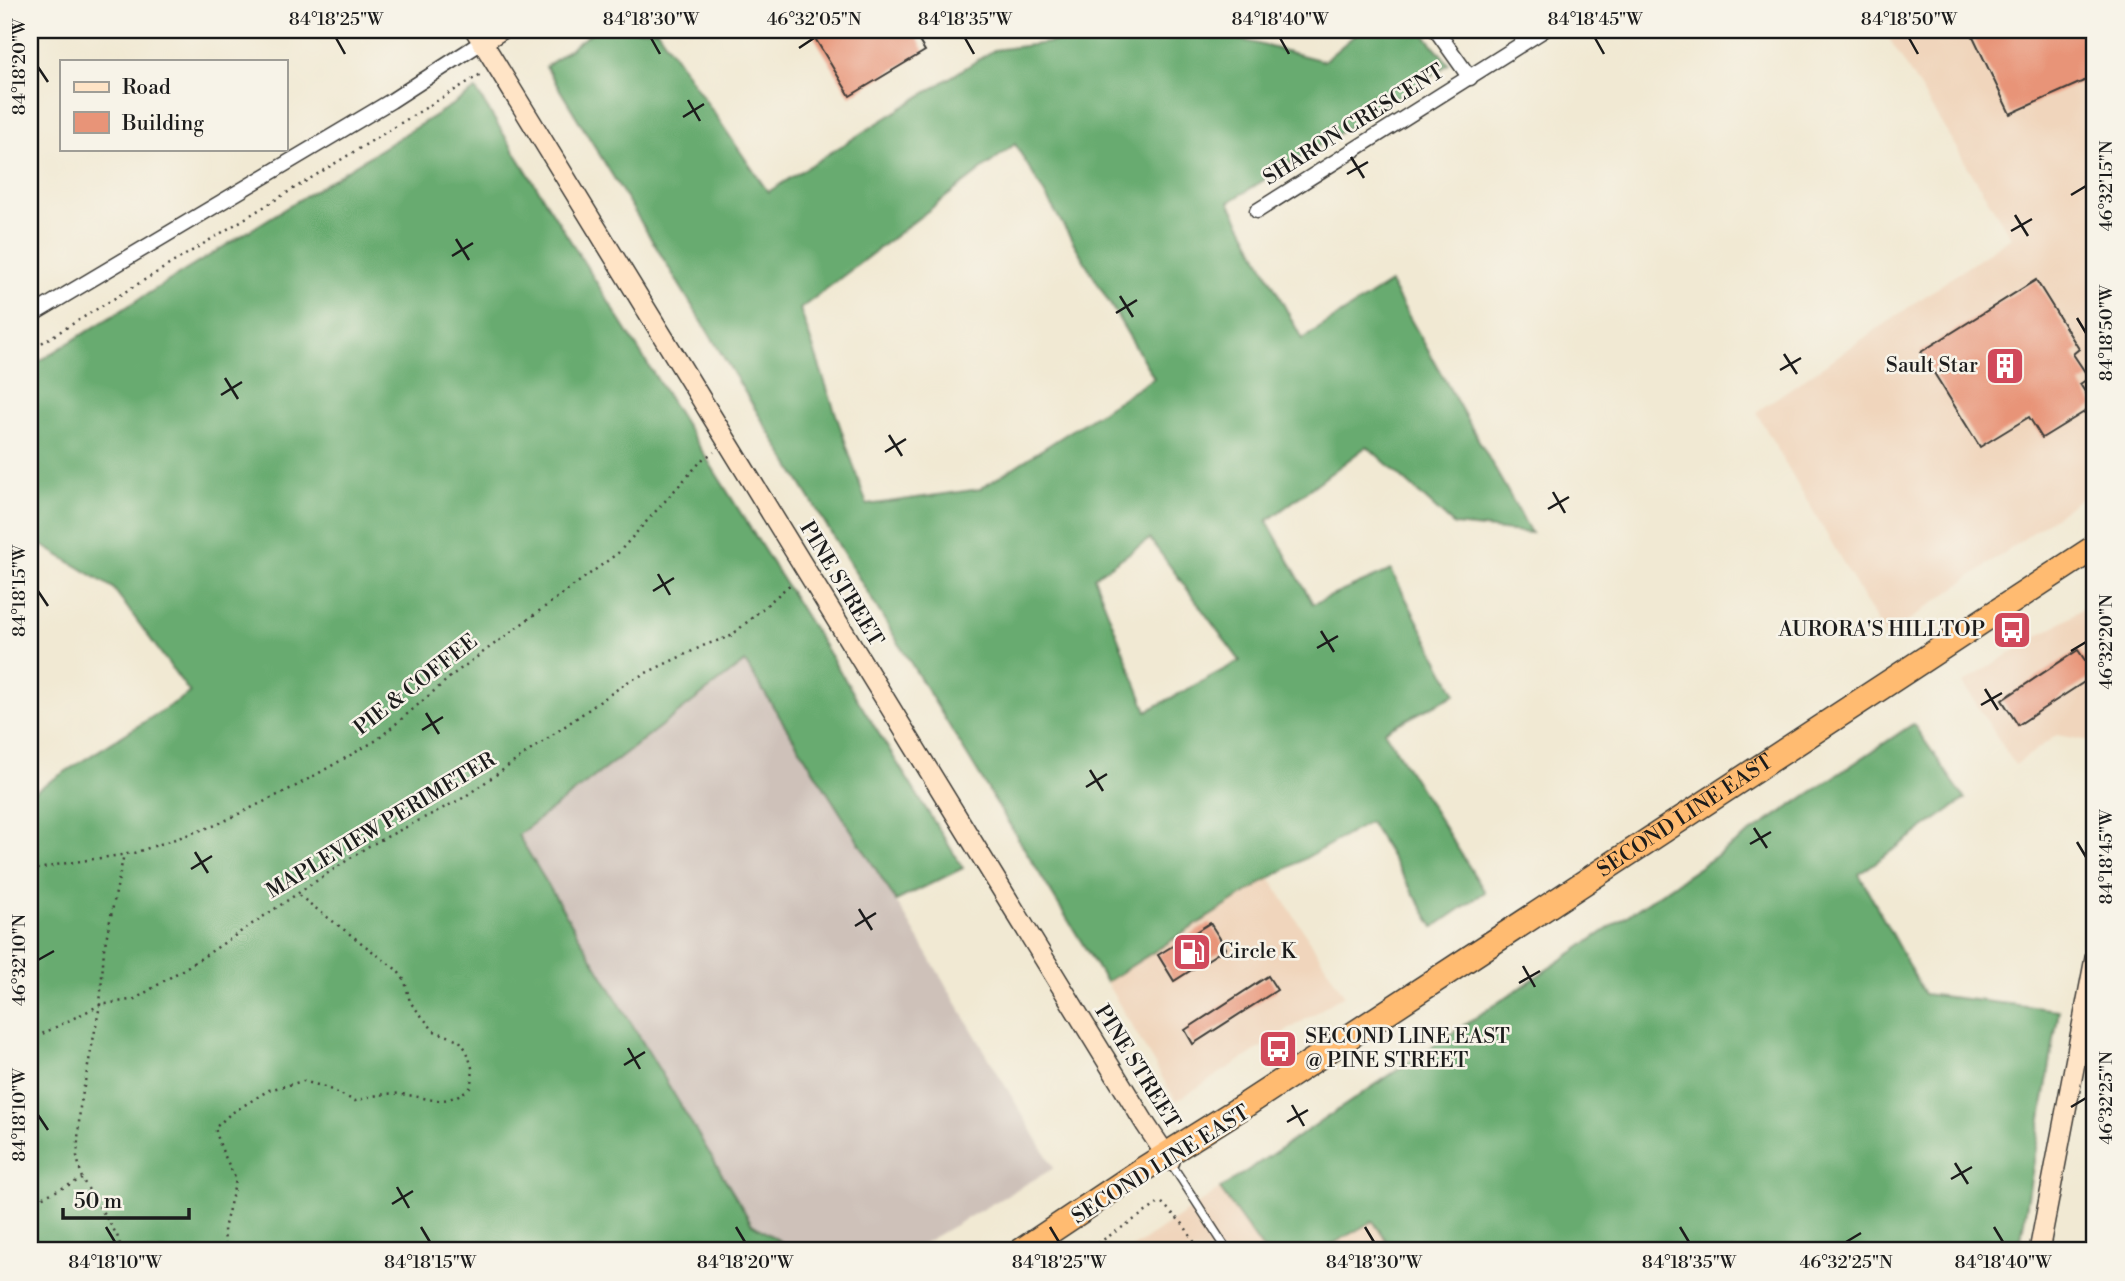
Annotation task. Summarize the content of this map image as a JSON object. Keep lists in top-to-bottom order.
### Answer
{
  "streets": {
    "highway": ["SECOND LINE EAST"],
    "street": ["SHARON CRESCENT", "PINE STREET"],
    "path": ["PIE & COFFEE", "MAPLEVIEW PERIMETER"]
  },
  "crossings": [
    ["PINE STREET", "PIE & COFFEE"],
    ["PINE STREET", "SECOND LINE EAST"],
    ["PINE STREET", "MAPLEVIEW PERIMETER"]
  ],
  "places": {
    "building": ["Sault Star"],
    "bus stop": ["AURORA'S HILLTOP", "SECOND LINE EAST @ PINE STREET"],
    "fuel station": ["Circle K"]
  },
  "legend": ["Road", "Building"],
  "scale_bar": "50 m",
  "coordinates": [
    "84°18'25\"W",
    "84°18'30\"W",
    "46°32'05\"N",
    "84°18'35\"W",
    "84°18'40\"W",
    "84°18'45\"W",
    "84°18'50\"W",
    "84°18'20\"W",
    "46°32'15\"N",
    "84°18'15\"W",
    "46°32'20\"N",
    "46°32'10\"N",
    "46°32'25\"N",
    "84°18'10\"W"
  ]
}
